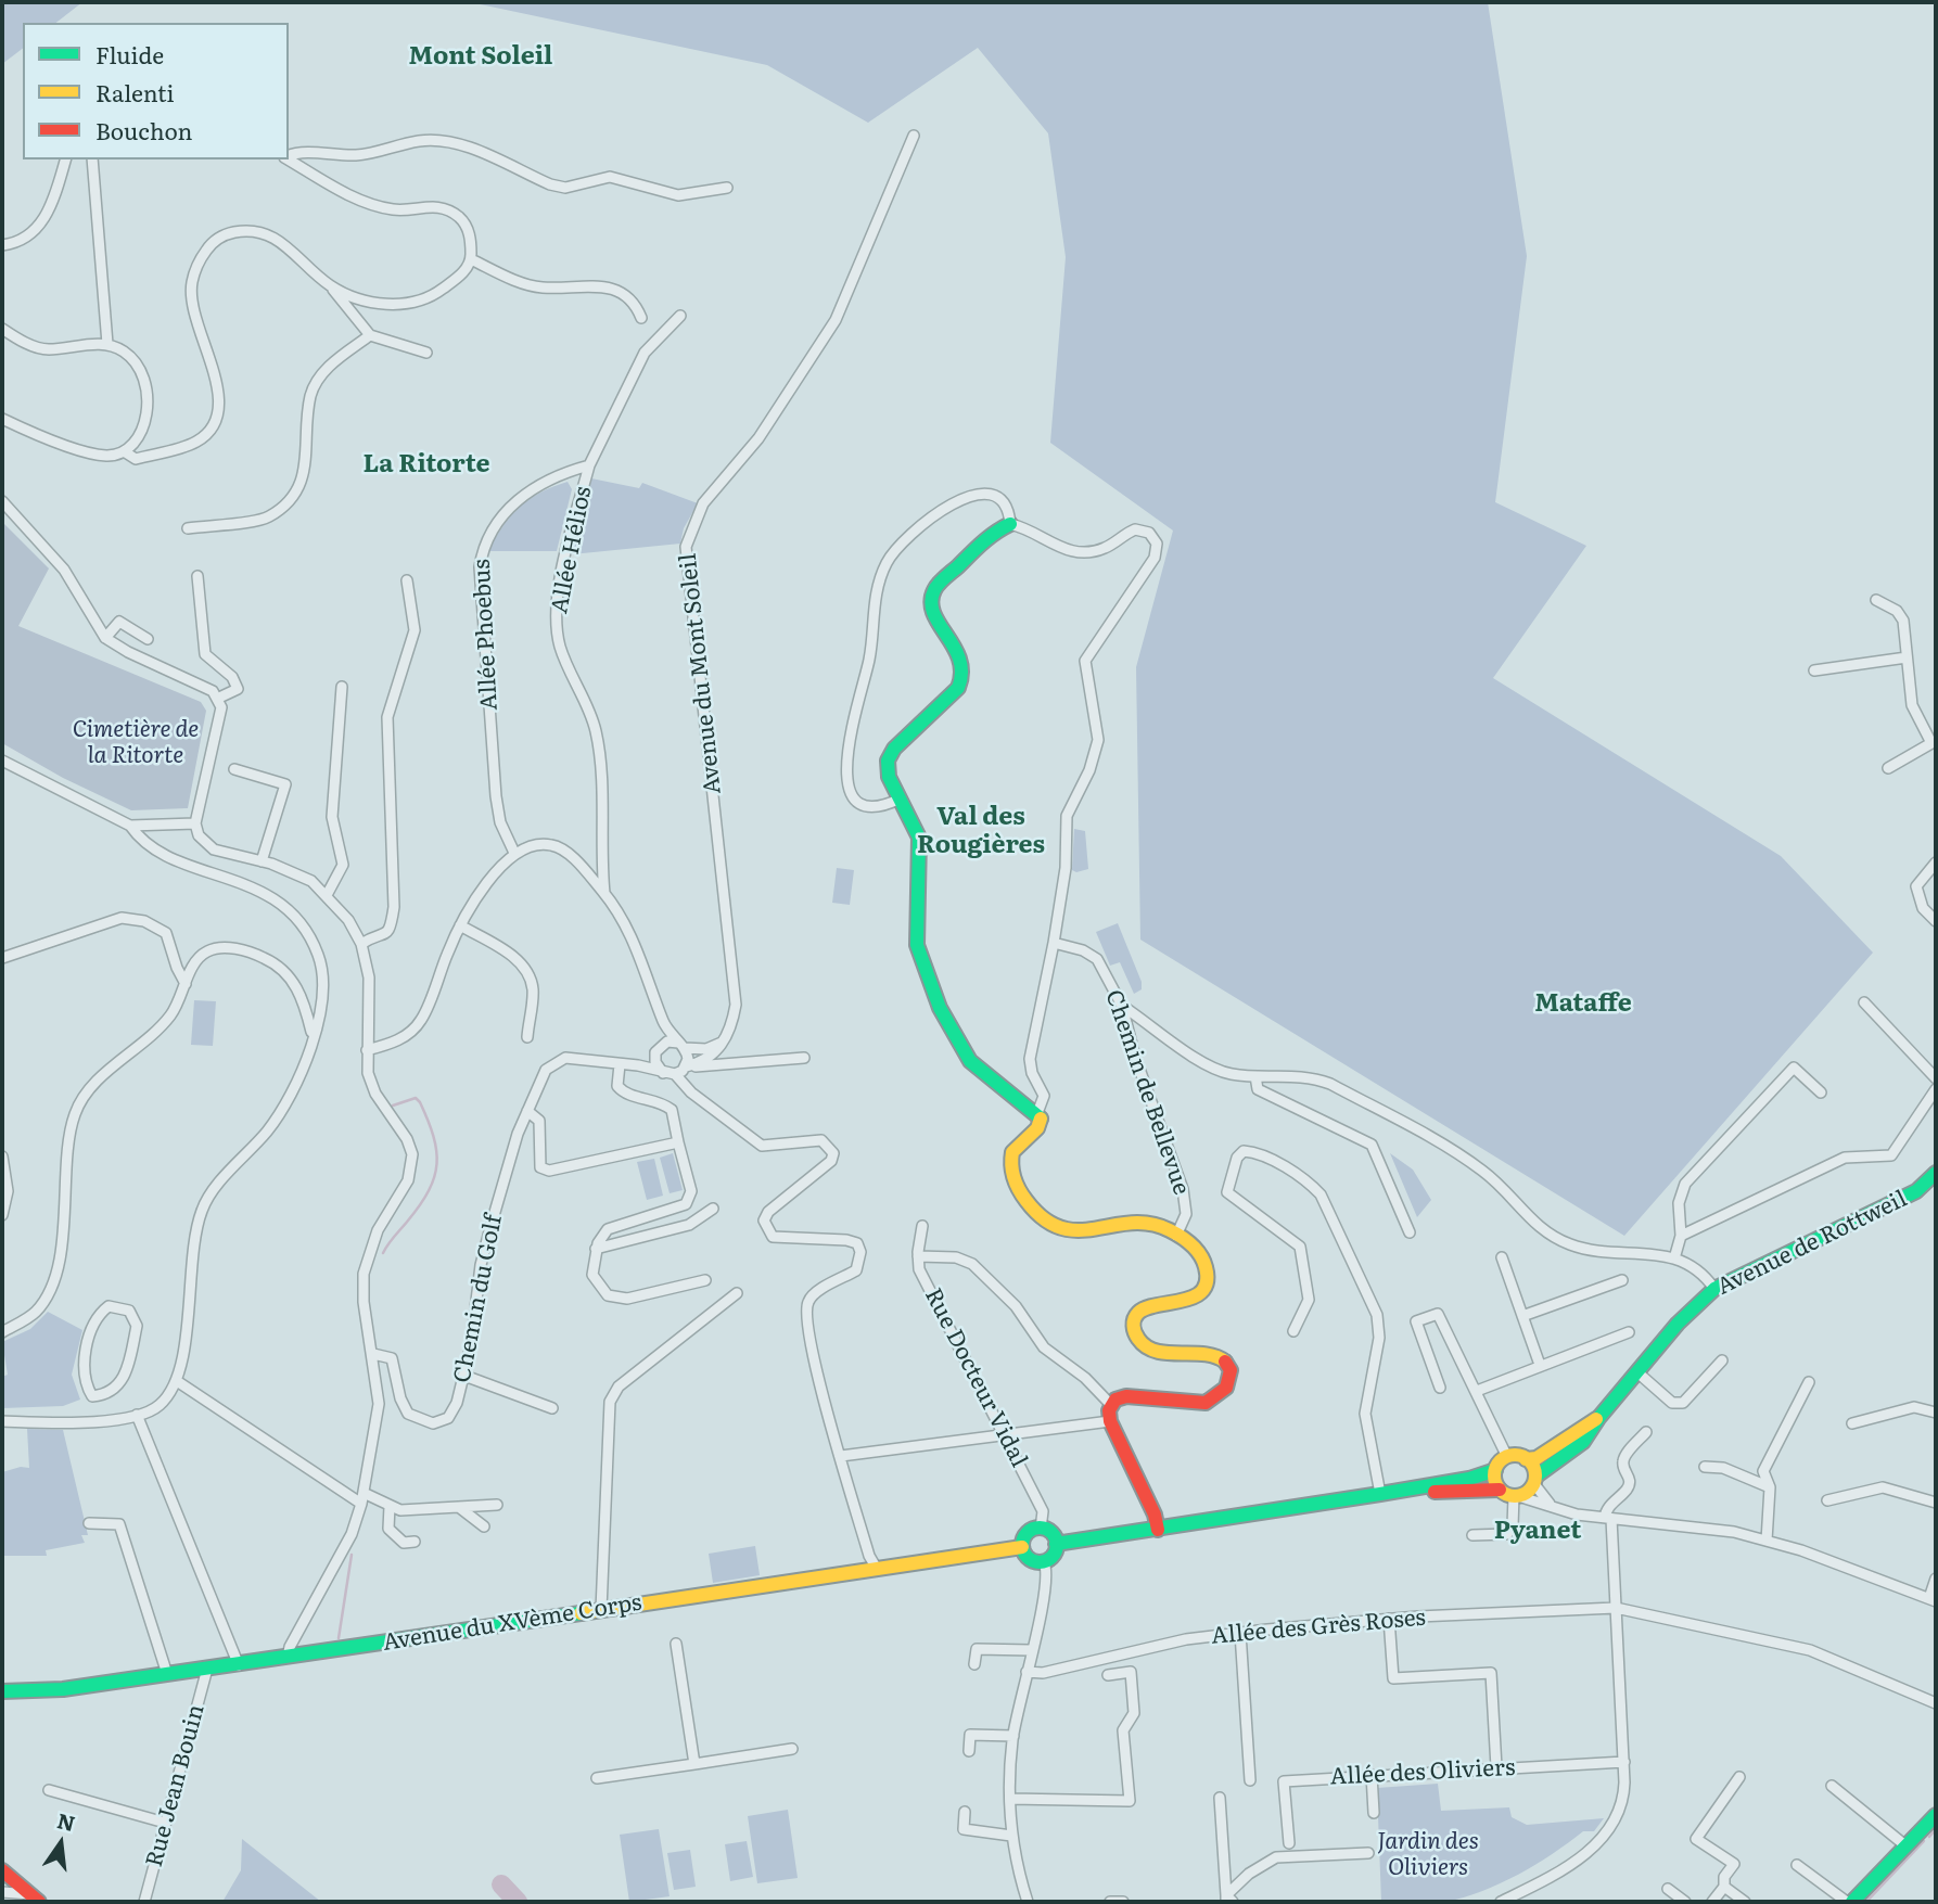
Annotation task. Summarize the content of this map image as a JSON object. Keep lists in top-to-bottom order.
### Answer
{
  "streets": {
    "main road": ["Avenue de Rottweil", "Avenue du XVème Corps"],
    "street": [
      "Allée Hélios",
      "Allée Phoebus",
      "Avenue du Mont Soleil",
      "Chemin de Bellevue",
      "Chemin du Golf",
      "Rue Docteur Vidal",
      "Allée des Grès Roses",
      "Allée des Oliviers",
      "Rue Jean Bouin"
    ]
  },
  "crossings": [
    ["Allée Hélios", "Allée Phoebus"],
    ["Rue Docteur Vidal", "Avenue du XVème Corps"],
    ["Avenue du XVème Corps", "Rue Jean Bouin"]
  ],
  "districts": [
    "Mont Soleil",
    "La Ritorte",
    "Val des Rougières",
    "Mataffe",
    "Pyanet"
  ],
  "parks": ["Cimetière de la Ritorte", "Jardin des Oliviers"],
  "legend": ["Fluide", "Ralenti", "Bouchon"],
  "north": "top"
}
